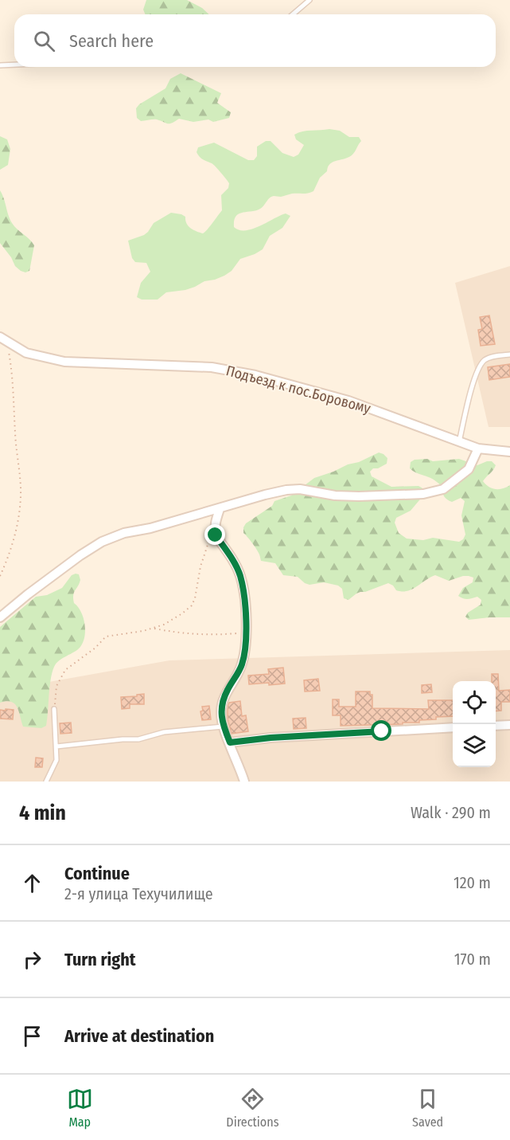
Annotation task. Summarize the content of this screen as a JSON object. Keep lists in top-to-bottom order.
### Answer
{
  "streets": {
    "street": ["Подъезд к пос.Боровому"]
  },
  "page": {
    "search": "Search here",
    "heading": ["4 min", "Walk · 290 m"],
    "list": [
      ["Continue", "2-я улица Техучилище", "120 m"],
      ["Turn right", "170 m"],
      "Arrive at destination"
    ],
    "nav": ["Map", "Directions", "Saved"]
  }
}
